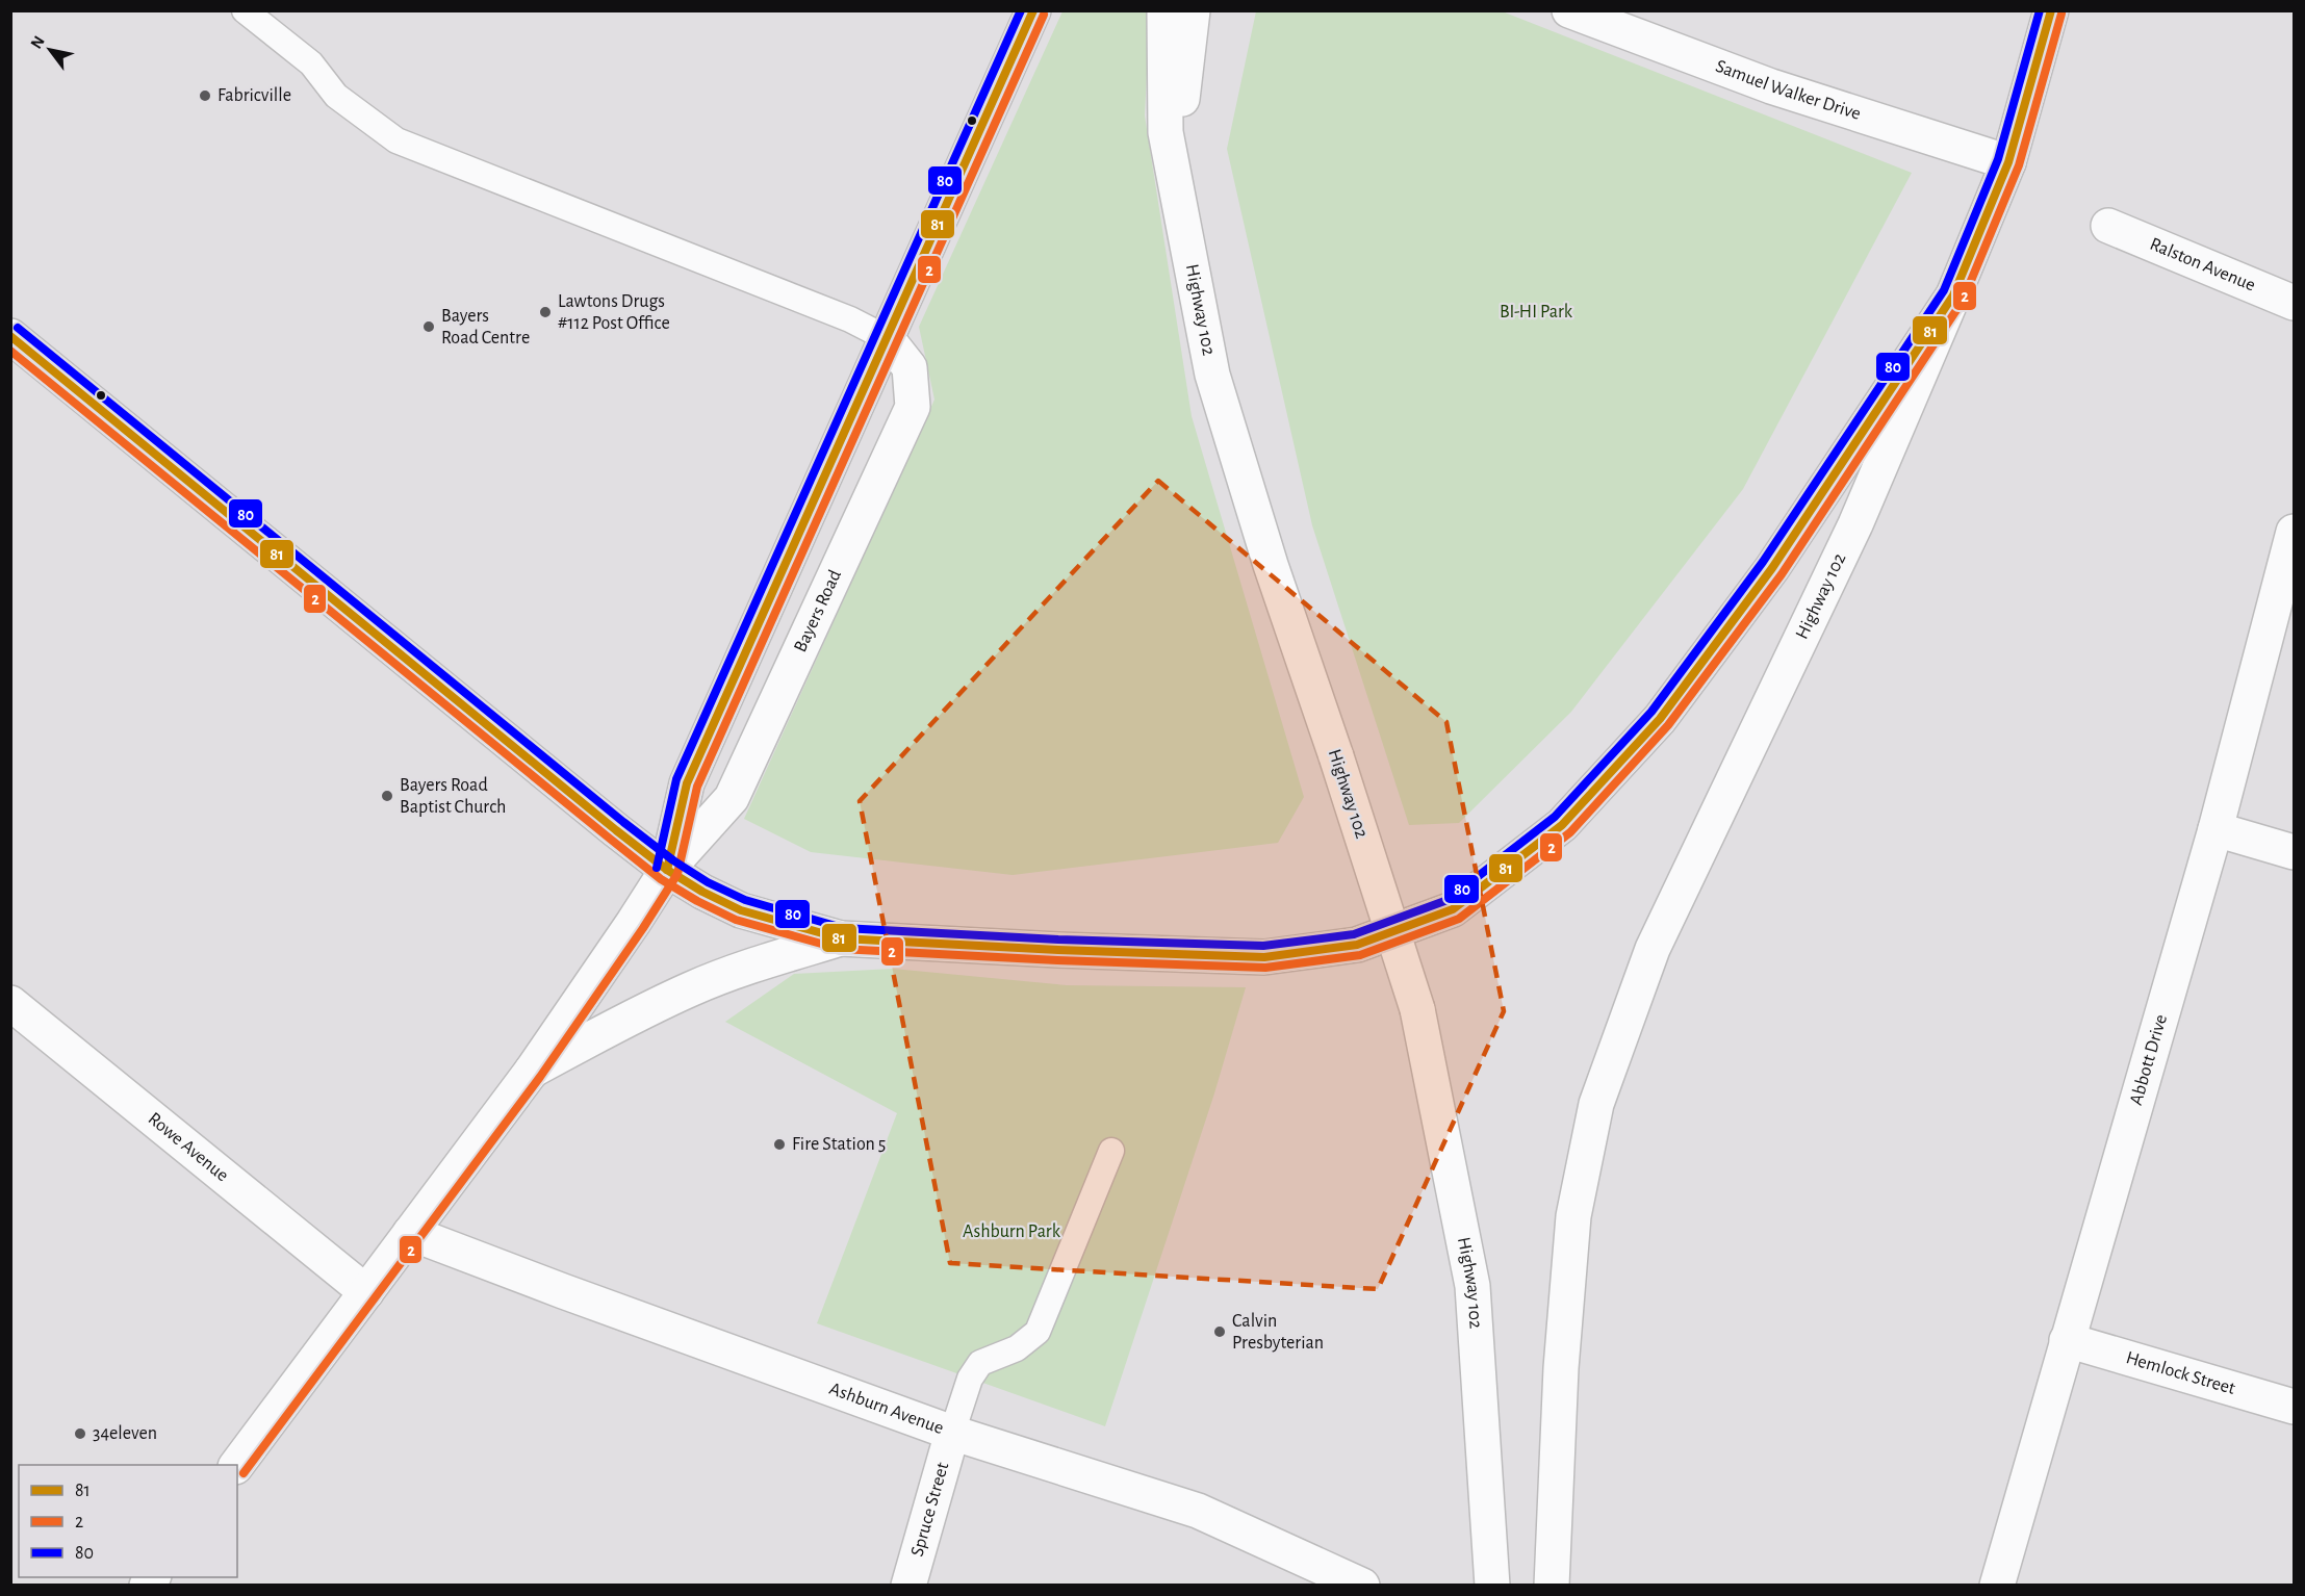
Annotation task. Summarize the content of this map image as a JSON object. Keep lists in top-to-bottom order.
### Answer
{
  "streets": {
    "main road": [
      "Samuel Walker Drive",
      "Ralston Avenue",
      "Highway 102",
      "Bayers Road",
      "Abbott Drive",
      "Rowe Avenue",
      "Hemlock Street",
      "Ashburn Avenue",
      "Spruce Street"
    ]
  },
  "crossings": [
    ["Bayers Road", "Rowe Avenue"],
    ["Bayers Road", "Ashburn Avenue"],
    ["Abbott Drive", "Hemlock Street"],
    ["Ashburn Avenue", "Spruce Street"]
  ],
  "parks": ["BI-HI Park", "Ashburn Park"],
  "places": [
    "Fabricville",
    "Lawtons Drugs #112 Post Office",
    "Bayers Road Centre",
    "Bayers Road Baptist Church",
    "Fire Station 5",
    "Calvin Presbyterian",
    "34eleven"
  ],
  "lines": ["transit line 81", "transit line 80", "transit line 2"],
  "legend": ["81", "2", "80"],
  "north": "top left"
}
